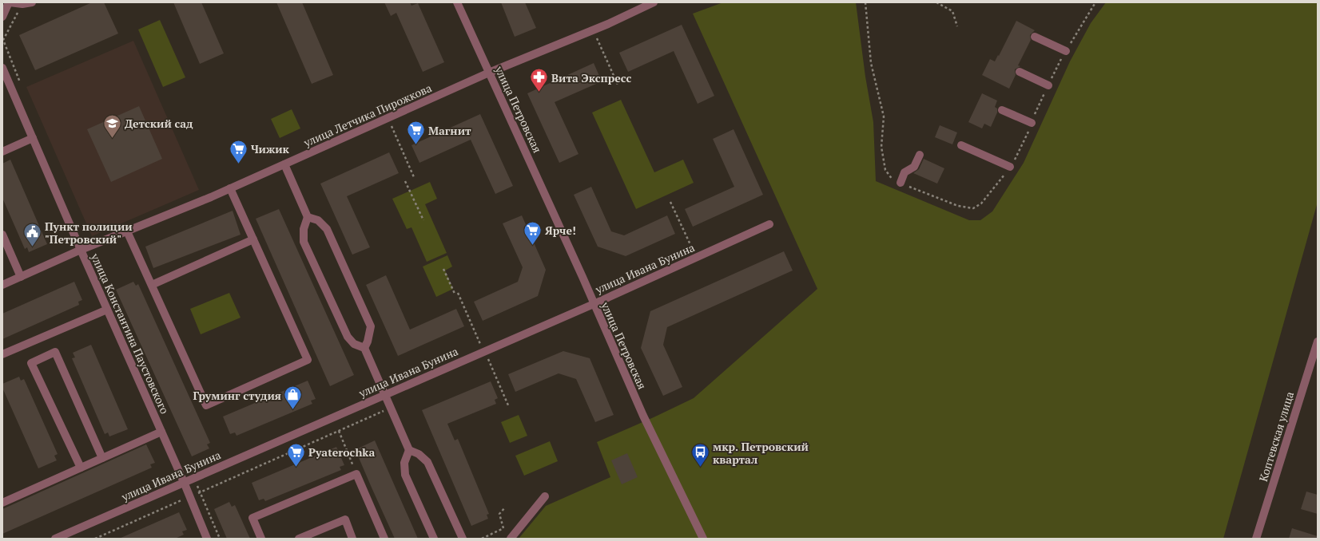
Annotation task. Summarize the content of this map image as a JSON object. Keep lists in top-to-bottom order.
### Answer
{
  "streets": {
    "street": [
      "улица Петровская",
      "улица Летчика Пирожкова",
      "улица Ивана Бунина",
      "улица Константина Паустовского",
      "Коптевская улица"
    ]
  },
  "crossings": [
    ["улица Петровская", "улица Летчика Пирожкова"],
    ["улица Петровская", "улица Ивана Бунина"],
    ["улица Летчика Пирожкова", "улица Константина Паустовского"],
    ["улица Ивана Бунина", "улица Константина Паустовского"]
  ],
  "places": {
    "pharmacy": ["Вита Экспресс"],
    "school or university": ["Детский сад"],
    "supermarket": [
      "Магнит",
      "Чижик",
      "Ярче!",
      "Pyaterochka"
    ],
    "public building": ["Пункт полиции \"Петровский\""],
    "shop": ["Груминг студия"],
    "bus stop": ["мкр. Петровский квартал"]
  }
}
